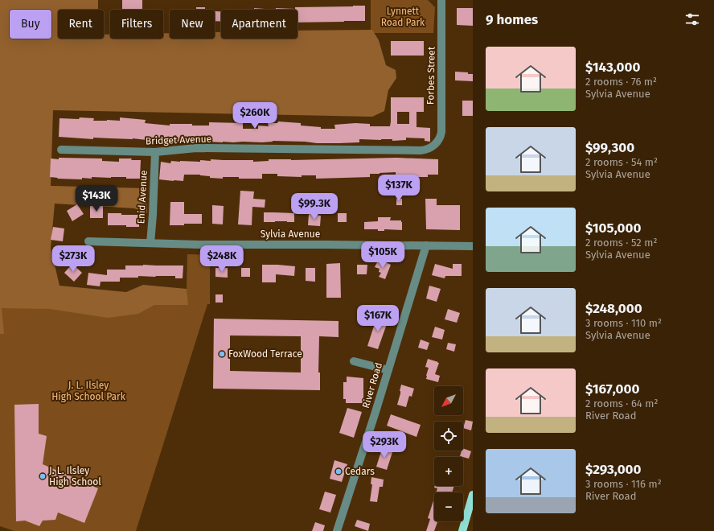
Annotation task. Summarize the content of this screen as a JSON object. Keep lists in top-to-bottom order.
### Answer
{
  "streets": {
    "street": [
      "Forbes Street",
      "Bridget Avenue",
      "Enid Avenue",
      "Sylvia Avenue",
      "River Road"
    ]
  },
  "crossings": [
    ["Forbes Street", "Bridget Avenue"],
    ["Bridget Avenue", "Enid Avenue"],
    ["Enid Avenue", "Sylvia Avenue"],
    ["Sylvia Avenue", "River Road"]
  ],
  "parks": ["Lynnett Road Park", "J. L. Ilsley High School Park"],
  "places": ["FoxWood Terrace", "Cedars", "J. L. Ilsley High School"],
  "north": "bottom left",
  "page": {
    "heading": "9 homes",
    "chip": [
      "Buy",
      "Rent",
      "Filters",
      "New",
      "Apartment"
    ],
    "list": [
      {
        "name": "$143,000",
        "note": "2 rooms · 76 m² · Sylvia Avenue"
      },
      {
        "name": "$99,300",
        "note": "2 rooms · 54 m² · Sylvia Avenue"
      },
      {
        "name": "$105,000",
        "note": "2 rooms · 52 m² · Sylvia Avenue"
      },
      {
        "name": "$248,000",
        "note": "3 rooms · 110 m² · Sylvia Avenue"
      },
      {
        "name": "$167,000",
        "note": "2 rooms · 64 m² · River Road"
      },
      {
        "name": "$293,000",
        "note": "3 rooms · 116 m² · River Road"
      }
    ],
    "price": [
      "$260K",
      "$137K",
      "$143K",
      "$99.3K",
      "$105K",
      "$273K",
      "$248K",
      "$167K",
      "$293K"
    ],
    "map_buttons": ["+", "−"]
  }
}
